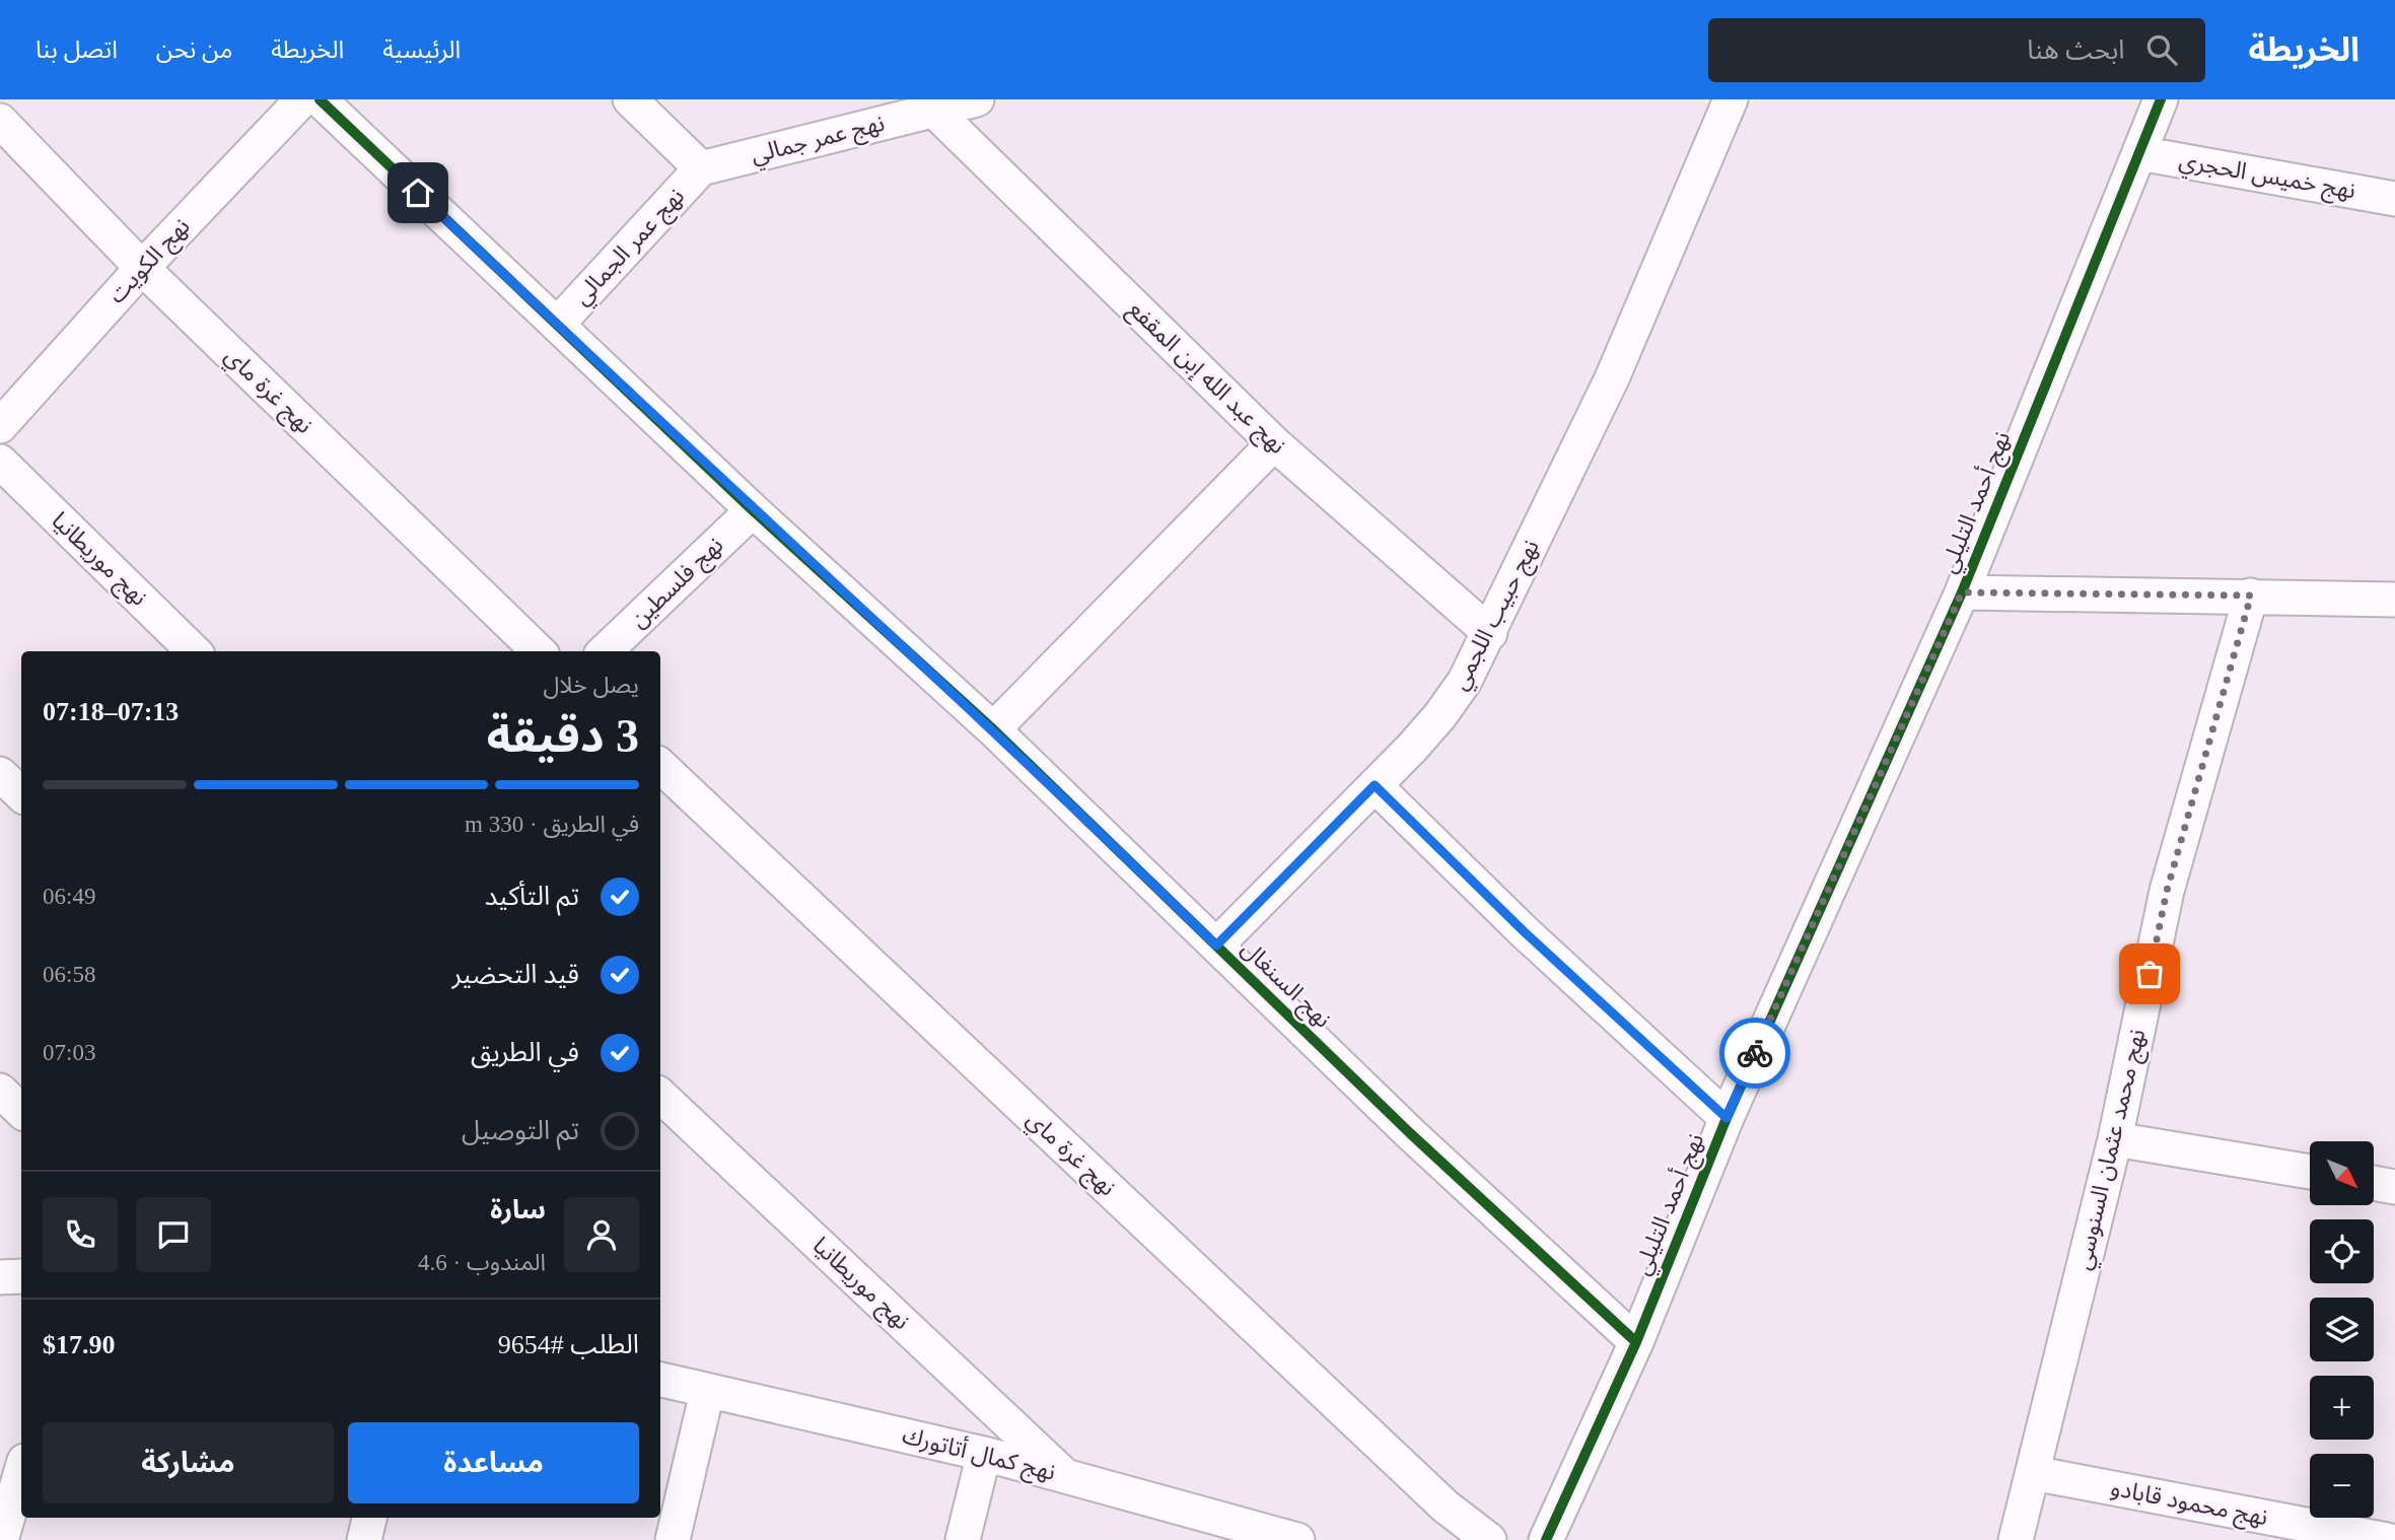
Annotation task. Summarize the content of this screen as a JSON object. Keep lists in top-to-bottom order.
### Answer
{
  "streets": {
    "street": [
      "نهج عمر جمالي",
      "نهج خميس الحجري",
      "نهج عمر الجمالي",
      "نهج الكويت",
      "نهج عبد الله إبن المقفع",
      "نهج غرة ماي",
      "نهج أحمد التليلي",
      "نهج موريطانيا",
      "نهج فلسطين",
      "نهج حبيب اللجمي",
      "نهج السنغال",
      "نهج محمد عثمان السنوسي",
      "نهج كمال أتاتورك",
      "نهج محمود قابادو"
    ]
  },
  "crossings": [
    ["نهج عمر جمالي", "نهج عمر الجمالي"],
    ["نهج عمر جمالي", "نهج عبد الله إبن المقفع"],
    ["نهج خميس الحجري", "نهج أحمد التليلي"],
    ["نهج عمر الجمالي", "نهج السنغال"],
    ["نهج الكويت", "نهج غرة ماي"],
    ["نهج عبد الله إبن المقفع", "نهج حبيب اللجمي"],
    ["نهج أحمد التليلي", "نهج السنغال"],
    ["نهج موريطانيا", "نهج كمال أتاتورك"],
    ["نهج فلسطين", "نهج السنغال"],
    ["نهج حبيب اللجمي", "نهج السنغال"],
    ["نهج محمد عثمان السنوسي", "نهج محمود قابادو"]
  ],
  "north": "bottom right",
  "page": {
    "header": "الخريطة",
    "search": "ابحث هنا",
    "nav": [
      "الرئيسية",
      "الخريطة",
      "من نحن",
      "اتصل بنا"
    ],
    "heading": ["3 دقيقة", "يصل خلال", "07:13–07:18"],
    "panel": [
      "سارة",
      "المندوب · 4.6",
      "الطلب #9654",
      "$17.90"
    ],
    "bar": "في الطريق · 330 m",
    "list": [
      ["تم التأكيد", "06:49"],
      ["قيد التحضير", "06:58"],
      ["في الطريق", "07:03"],
      "تم التوصيل"
    ],
    "map_buttons": ["+", "−"],
    "buttons": ["مساعدة", "مشاركة"]
  }
}
